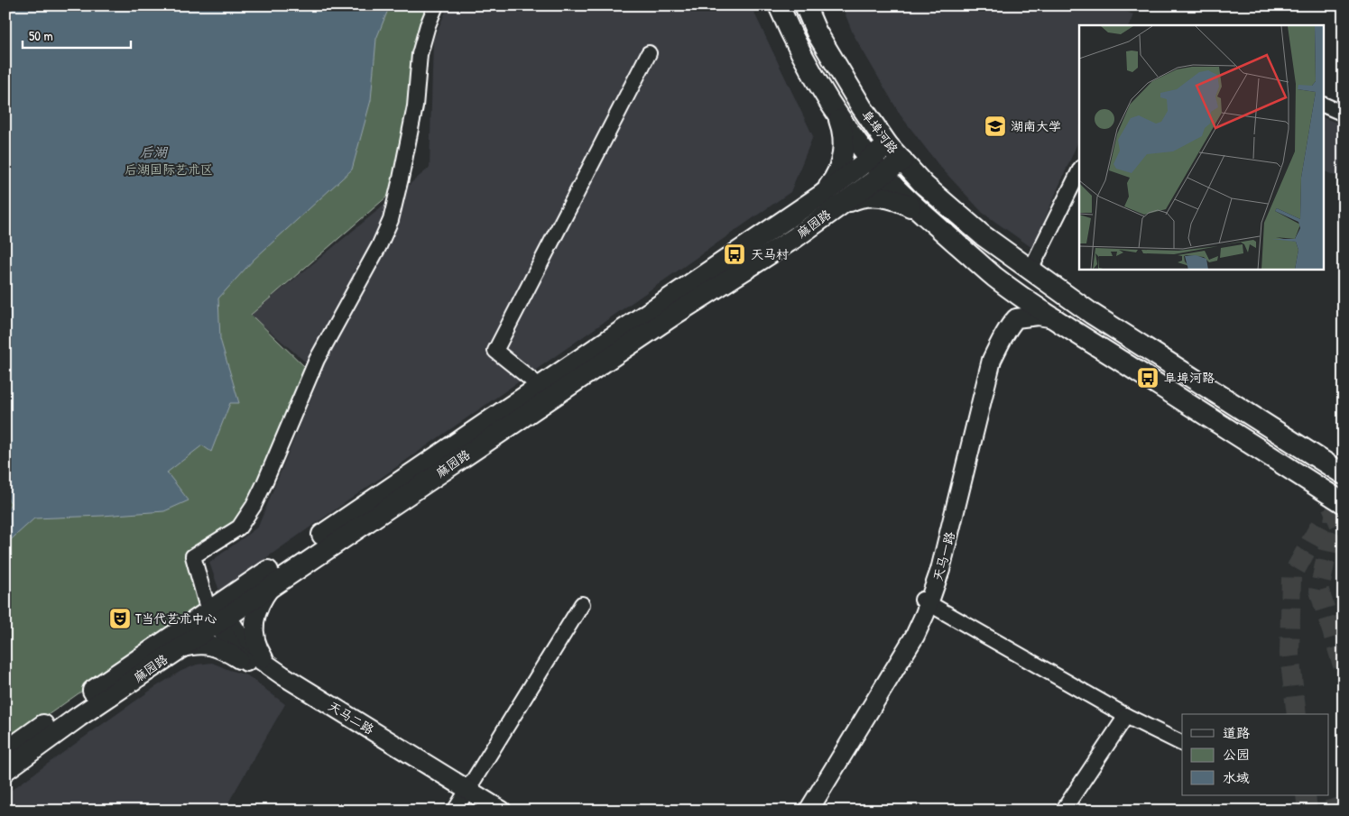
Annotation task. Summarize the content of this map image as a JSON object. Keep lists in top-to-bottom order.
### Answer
{
  "streets": {
    "main road": ["阜埠河路", "麻园路"],
    "street": ["天马一路", "天马二路"]
  },
  "crossings": [
    ["阜埠河路", "麻园路"]
  ],
  "water": ["后湖"],
  "parks": ["后湖国际艺术区"],
  "places": {
    "school or university": ["湖南大学"],
    "bus stop": ["天马村", "阜埠河路"],
    "theatre": ["T当代艺术中心"]
  },
  "legend": ["道路", "公园", "水域"],
  "scale_bar": "50 m"
}
